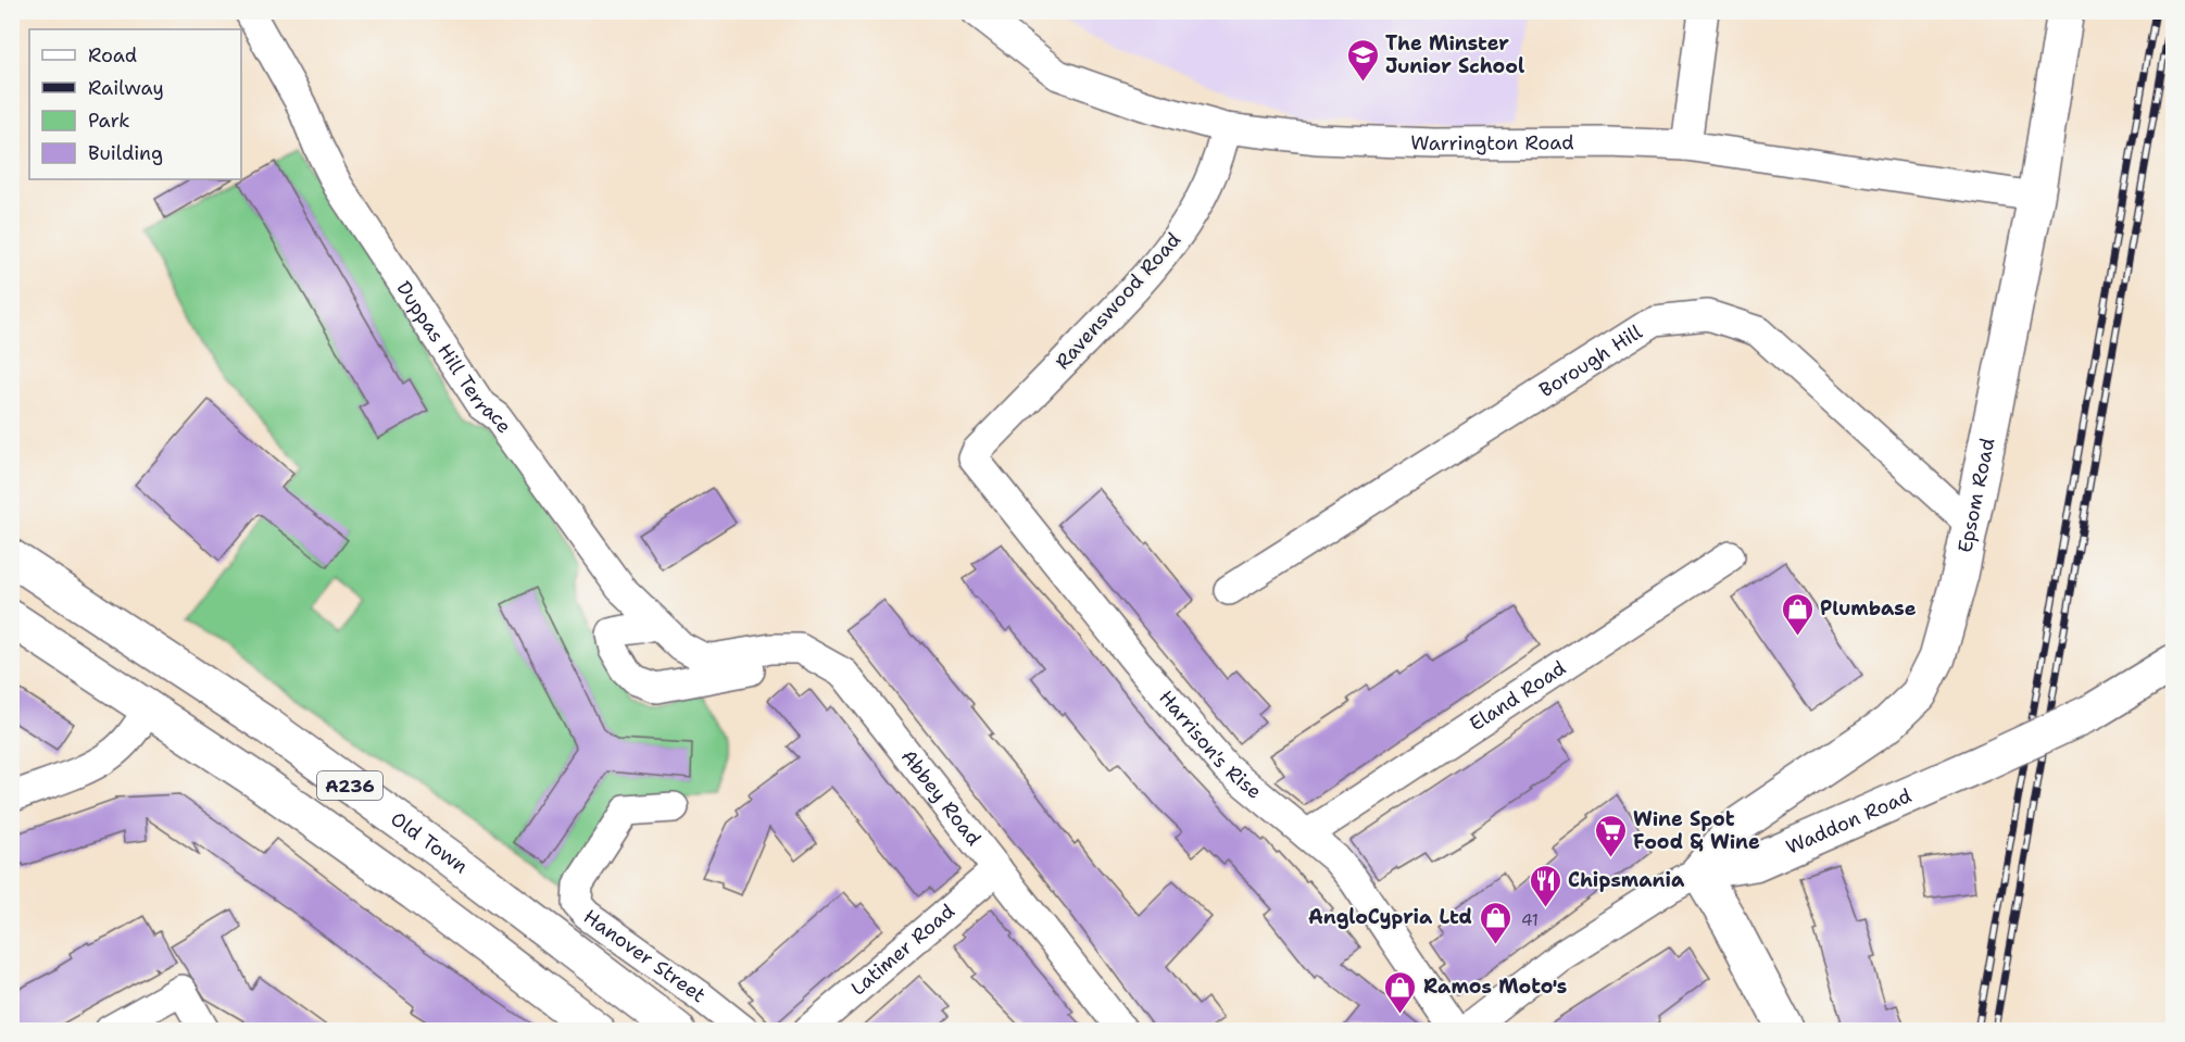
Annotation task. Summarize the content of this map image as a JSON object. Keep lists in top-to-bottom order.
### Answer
{
  "streets": {
    "street": [
      "Warrington Road",
      "Ravenswood Road",
      "Duppas Hill Terrace",
      "Borough Hill",
      "Epsom Road",
      "Eland Road",
      "Harrison's Rise",
      "A236",
      "Abbey Road",
      "Waddon Road",
      "Old Town",
      "Latimer Road",
      "Hanover Street"
    ]
  },
  "crossings": [
    ["Warrington Road", "Ravenswood Road"],
    ["Warrington Road", "Epsom Road"],
    ["Ravenswood Road", "Harrison's Rise"],
    ["Duppas Hill Terrace", "Abbey Road"],
    ["Borough Hill", "Epsom Road"],
    ["Epsom Road", "Waddon Road"],
    ["Eland Road", "Harrison's Rise"],
    ["Abbey Road", "Latimer Road"]
  ],
  "places": {
    "school or university": ["The Minster Junior School"],
    "shop": ["Plumbase", "AngloCypria Ltd", "Ramos Moto's"],
    "supermarket": ["Wine Spot Food & Wine"],
    "restaurant": ["Chipsmania"]
  },
  "house_numbers": ["41"],
  "legend": [
    "Road",
    "Railway",
    "Park",
    "Building"
  ]
}
